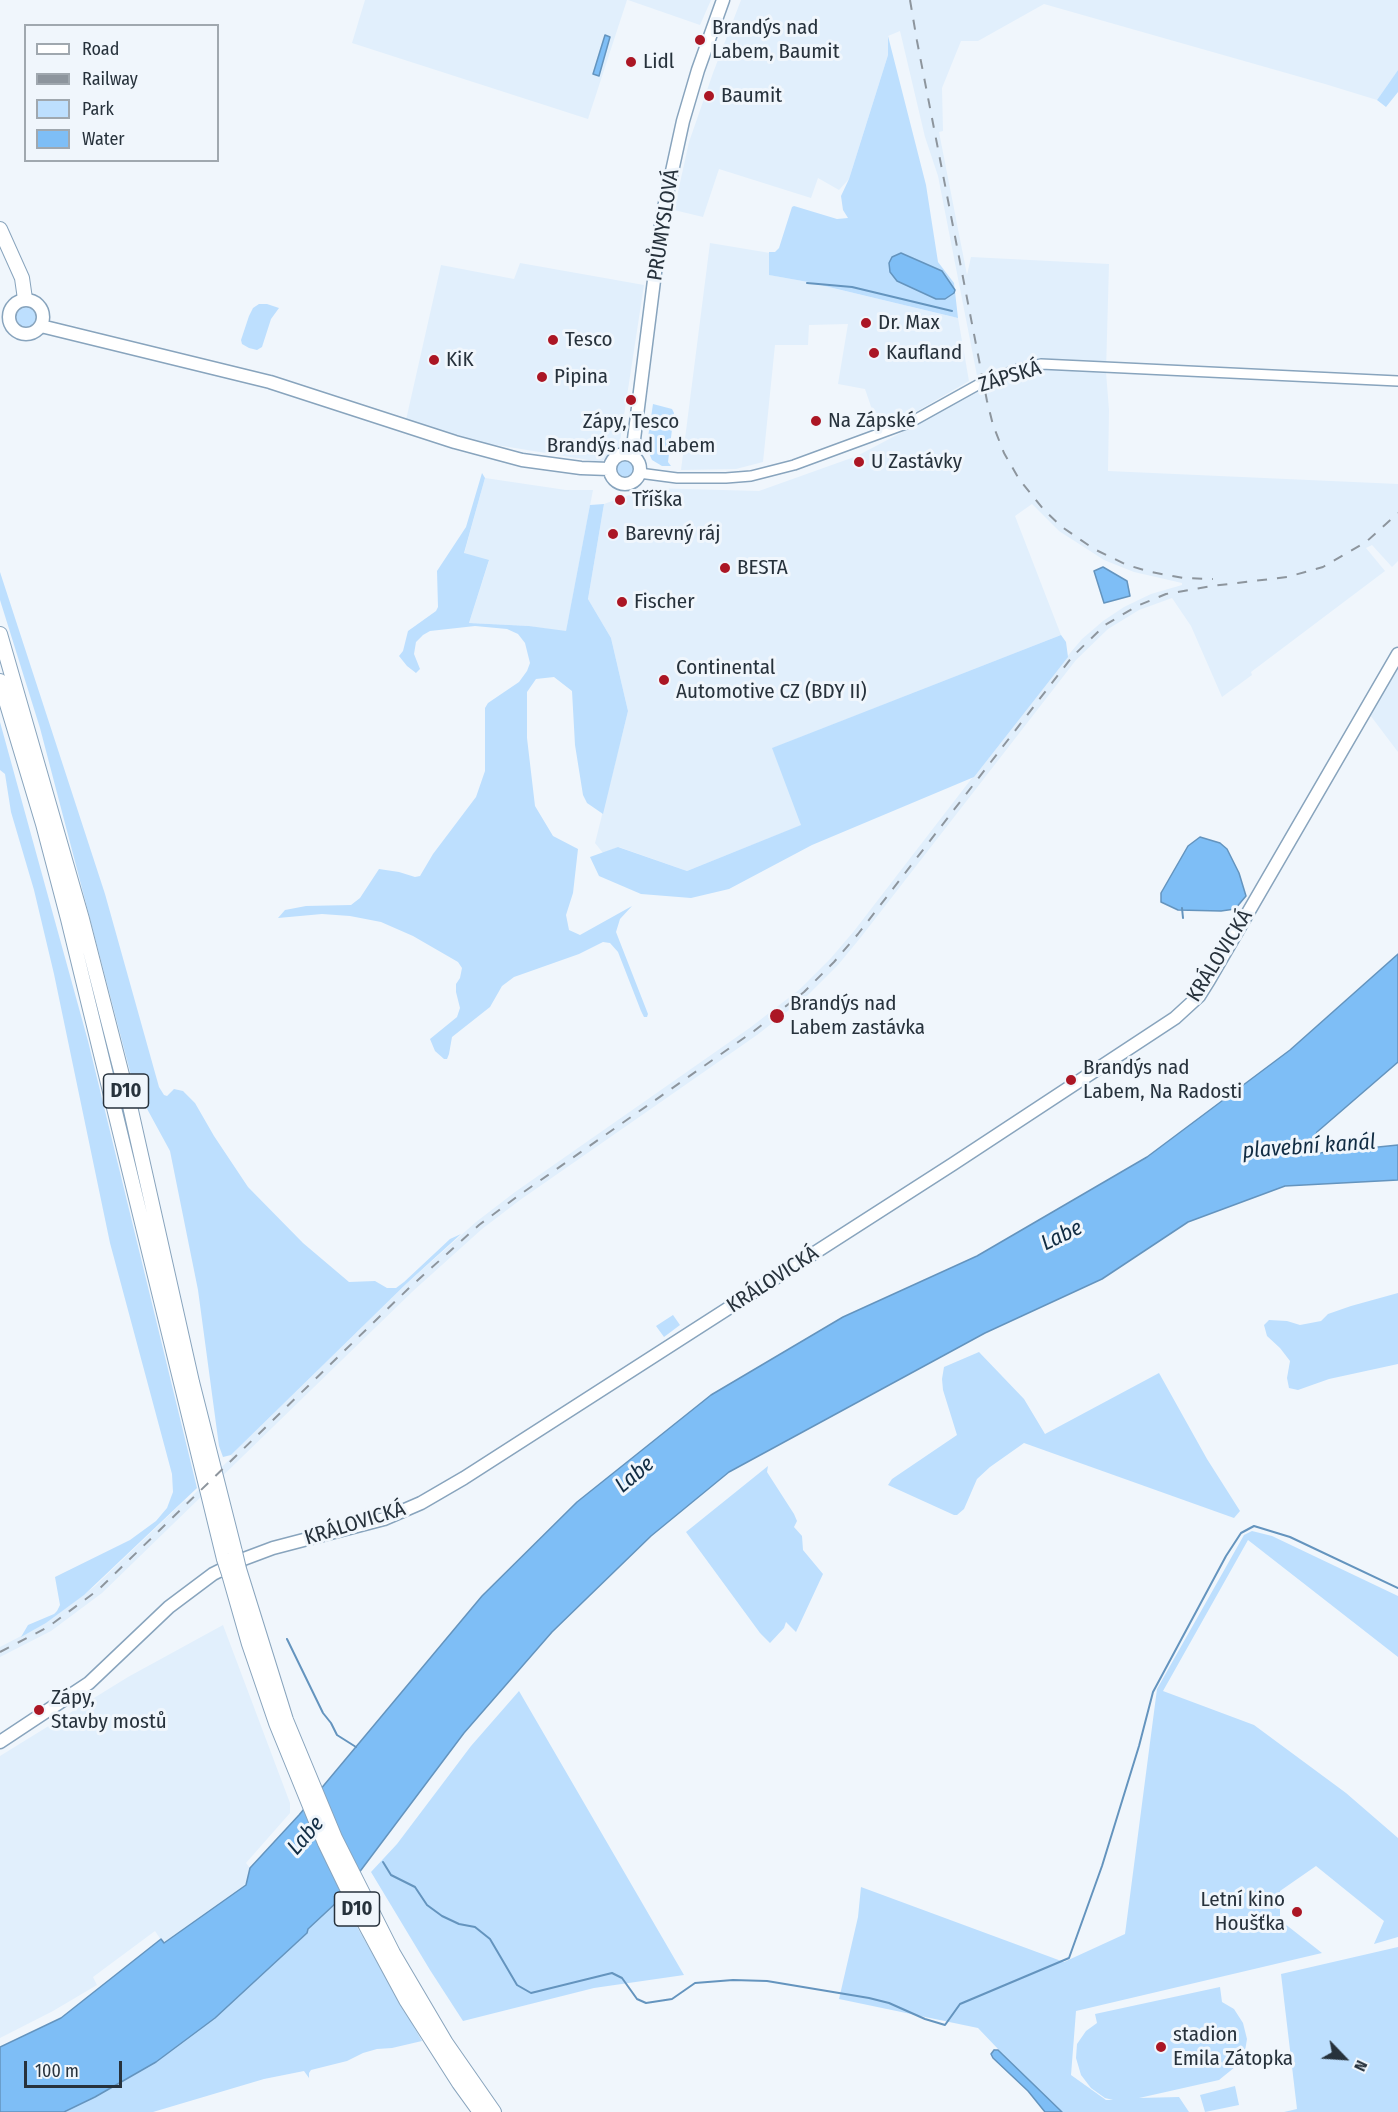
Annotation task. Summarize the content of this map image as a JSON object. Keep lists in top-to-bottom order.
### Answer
{
  "streets": {
    "highway": ["D10"],
    "main road": ["PRŮMYSLOVÁ", "KRÁLOVICKÁ"],
    "street": ["ZÁPSKÁ"]
  },
  "crossings": [
    ["PRŮMYSLOVÁ", "ZÁPSKÁ"]
  ],
  "water": ["plavební kanál", "Labe"],
  "places": [
    "Brandýs nad Labem, Baumit",
    "Lidl",
    "Baumit",
    "Dr. Max",
    "Tesco",
    "Kaufland",
    "KiK",
    "Pipina",
    "Zápy, Tesco Brandýs nad Labem",
    "Na Zápské",
    "U Zastávky",
    "Tříška",
    "Barevný ráj",
    "BESTA",
    "Fischer",
    "Continental Automotive CZ (BDY II)",
    "Brandýs nad Labem zastávka",
    "Brandýs nad Labem, Na Radosti",
    "Zápy, Stavby mostů",
    "Letní kino Houšťka",
    "stadion Emila Zátopka"
  ],
  "legend": [
    "Road",
    "Railway",
    "Park",
    "Water"
  ],
  "scale_bar": "100 m",
  "north": "bottom right"
}
